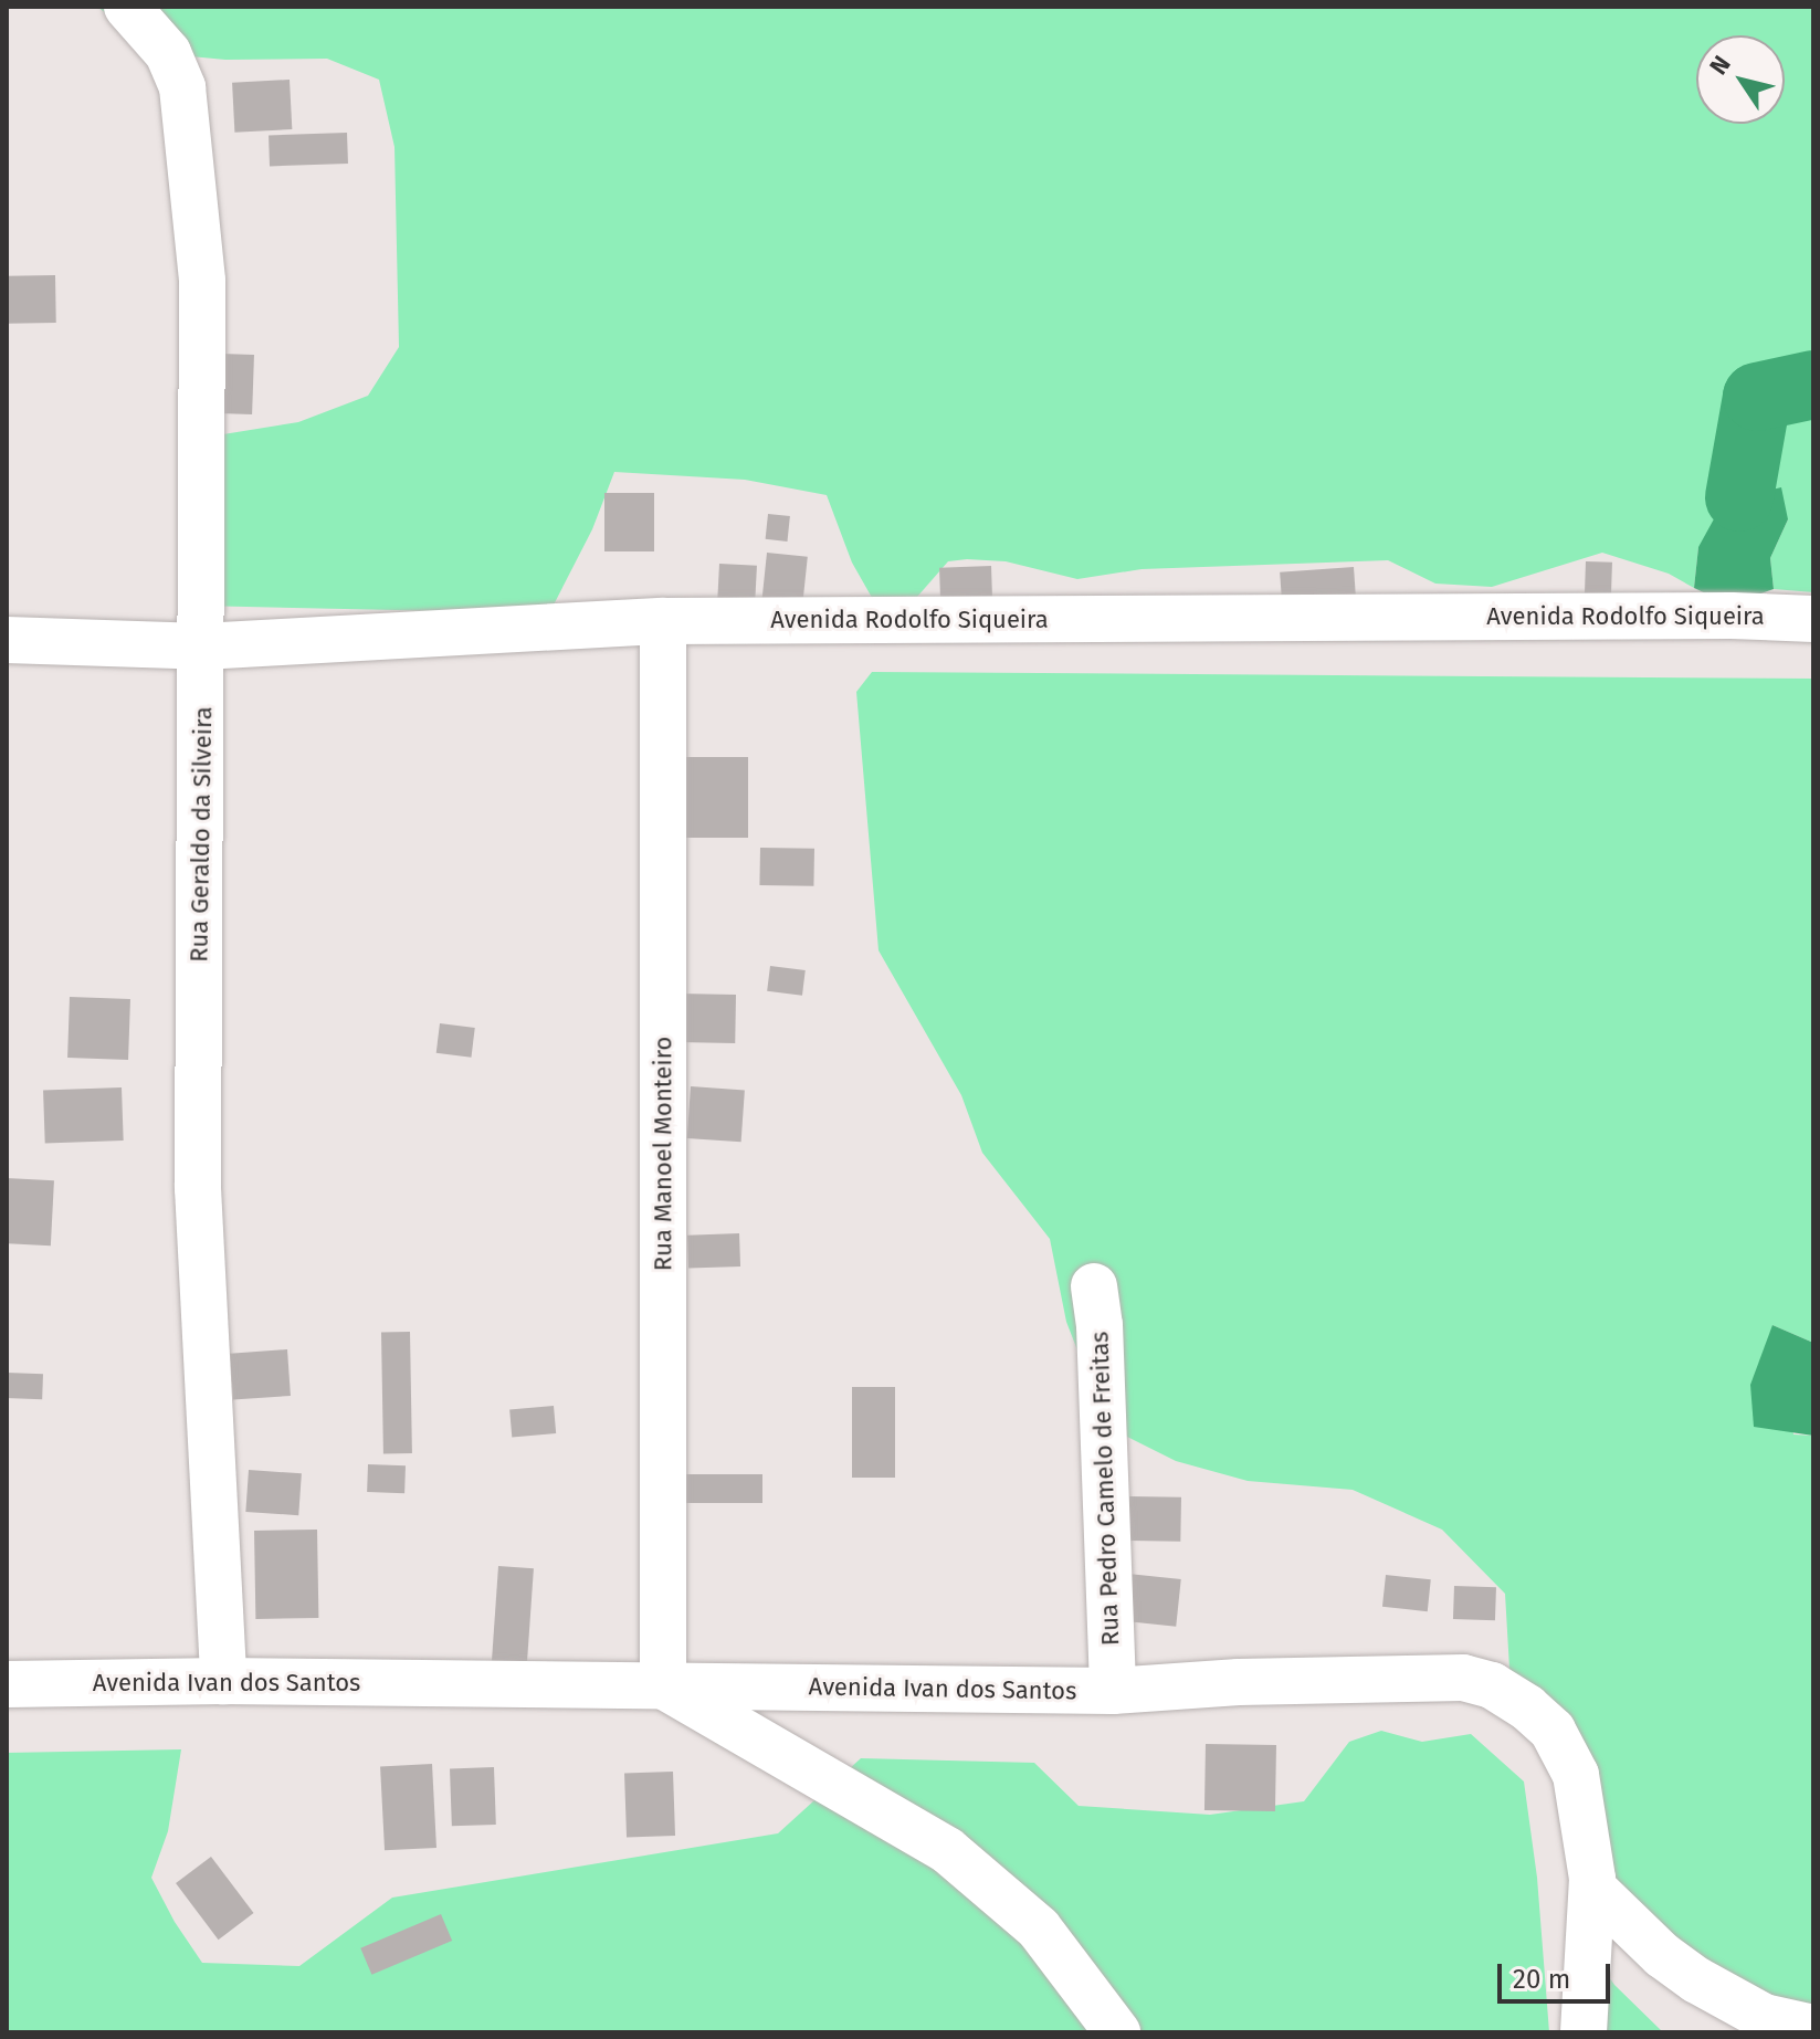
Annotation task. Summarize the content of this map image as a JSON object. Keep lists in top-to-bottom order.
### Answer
{
  "streets": {
    "street": [
      "Avenida Rodolfo Siqueira",
      "Rua Geraldo da Silveira",
      "Rua Manoel Monteiro",
      "Rua Pedro Camelo de Freitas",
      "Avenida Ivan dos Santos"
    ]
  },
  "crossings": [
    ["Avenida Rodolfo Siqueira", "Rua Geraldo da Silveira"],
    ["Avenida Rodolfo Siqueira", "Rua Manoel Monteiro"],
    ["Rua Geraldo da Silveira", "Avenida Ivan dos Santos"],
    ["Rua Manoel Monteiro", "Avenida Ivan dos Santos"],
    ["Rua Pedro Camelo de Freitas", "Avenida Ivan dos Santos"]
  ],
  "scale_bar": "20 m",
  "north": "top left"
}
